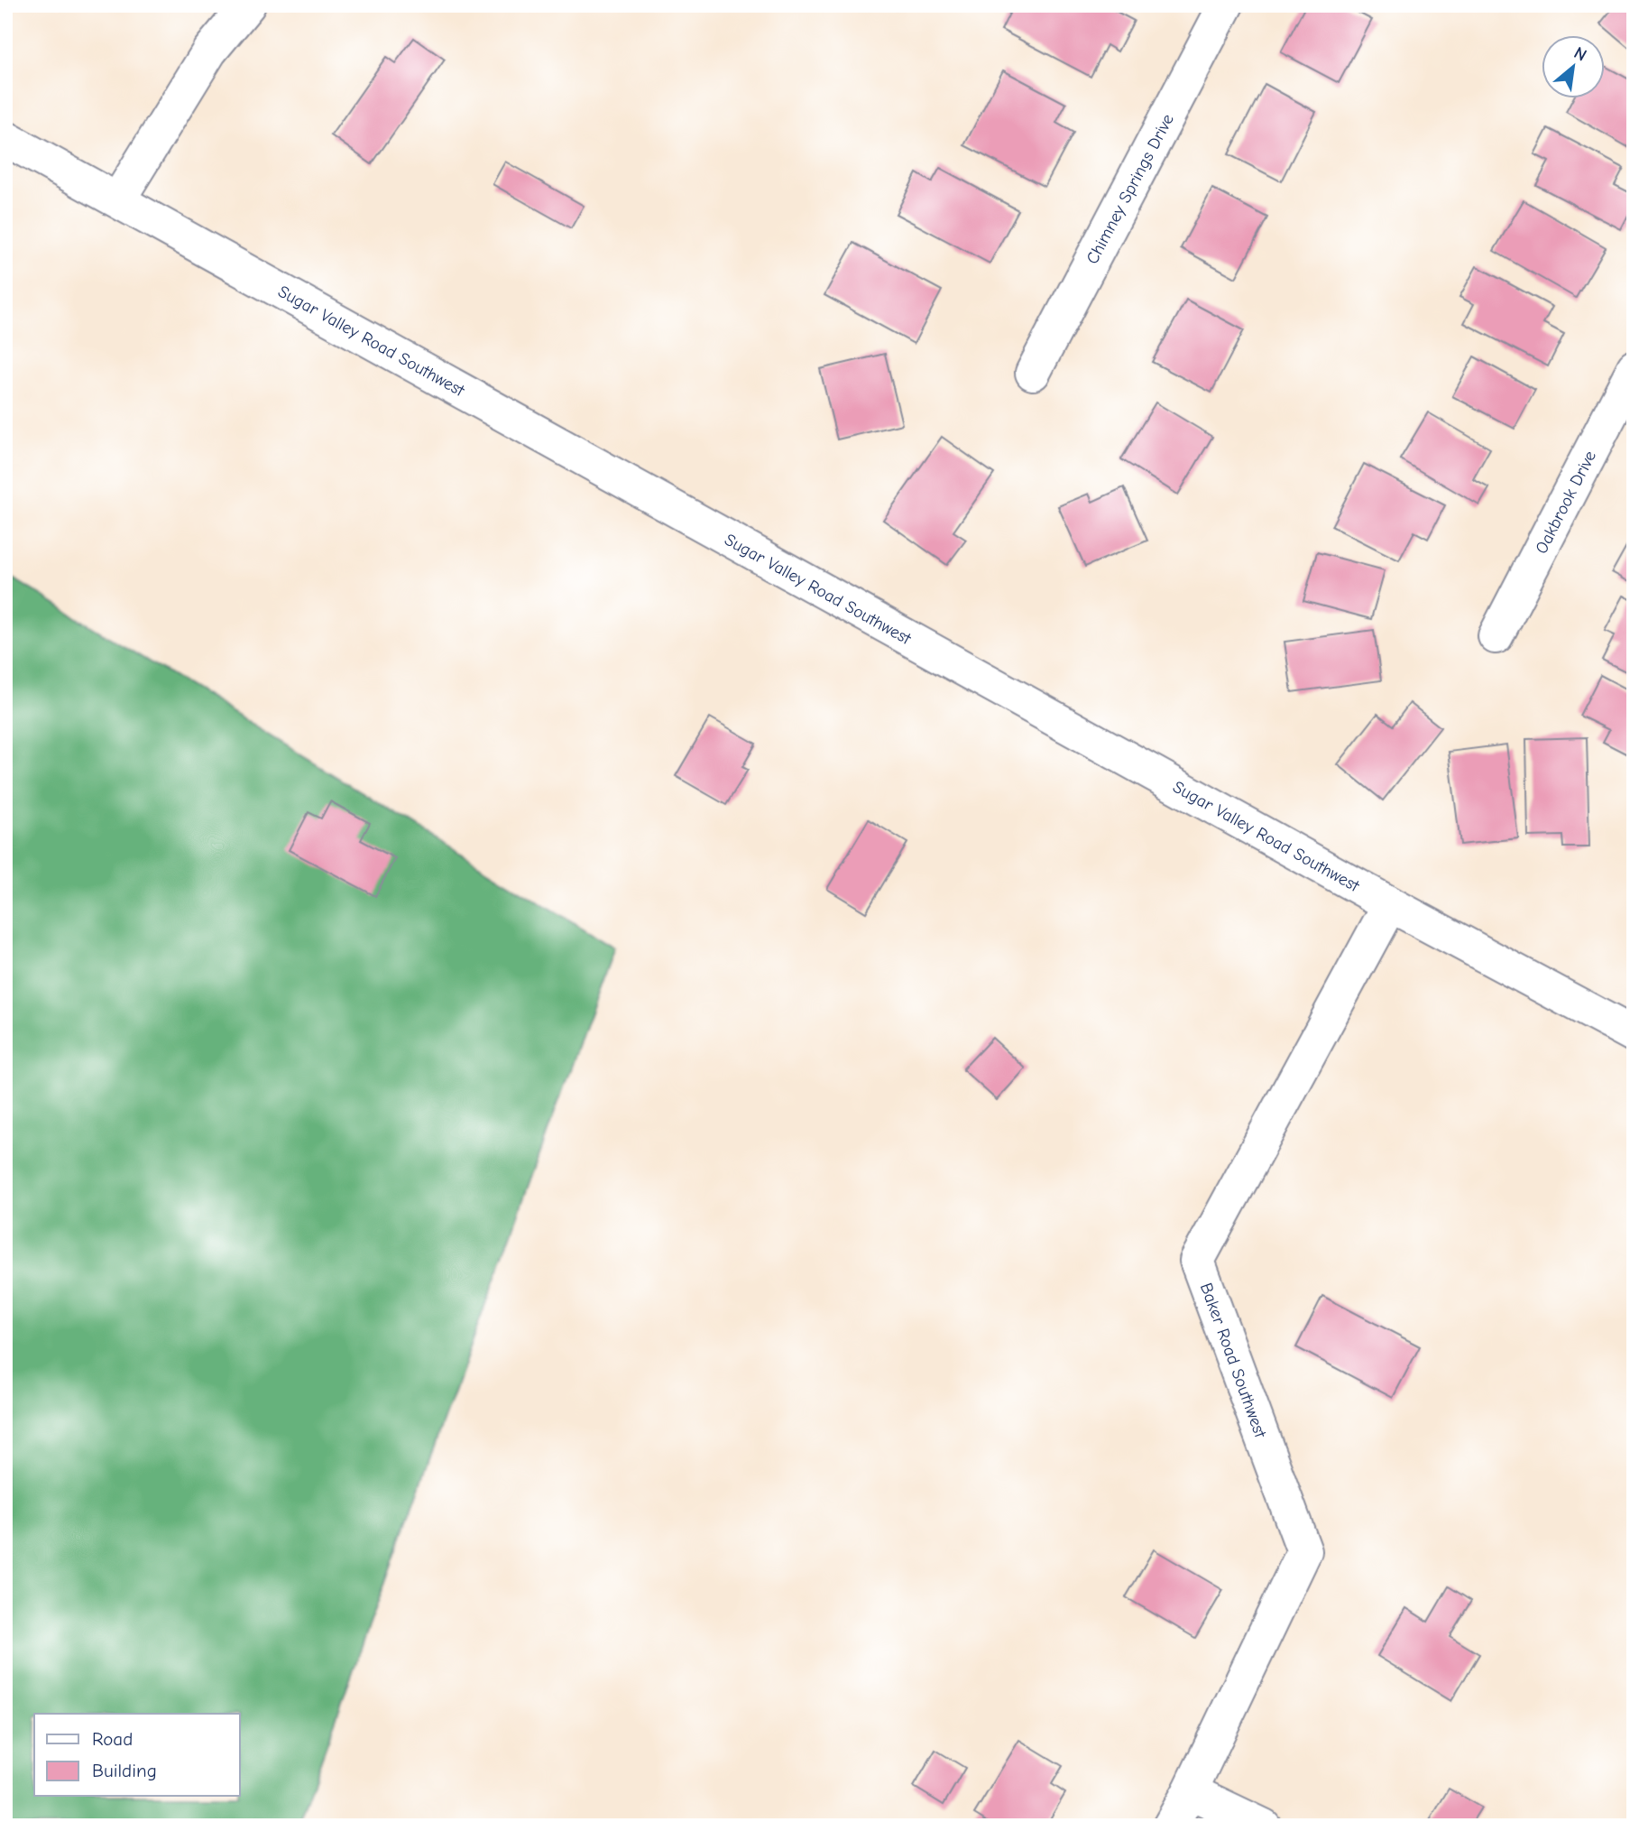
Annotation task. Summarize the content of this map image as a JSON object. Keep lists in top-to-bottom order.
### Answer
{
  "streets": {
    "street": [
      "Chimney Springs Drive",
      "Sugar Valley Road Southwest",
      "Oakbrook Drive",
      "Baker Road Southwest"
    ]
  },
  "crossings": [
    ["Sugar Valley Road Southwest", "Baker Road Southwest"]
  ],
  "legend": ["Road", "Building"],
  "north": "top right"
}
